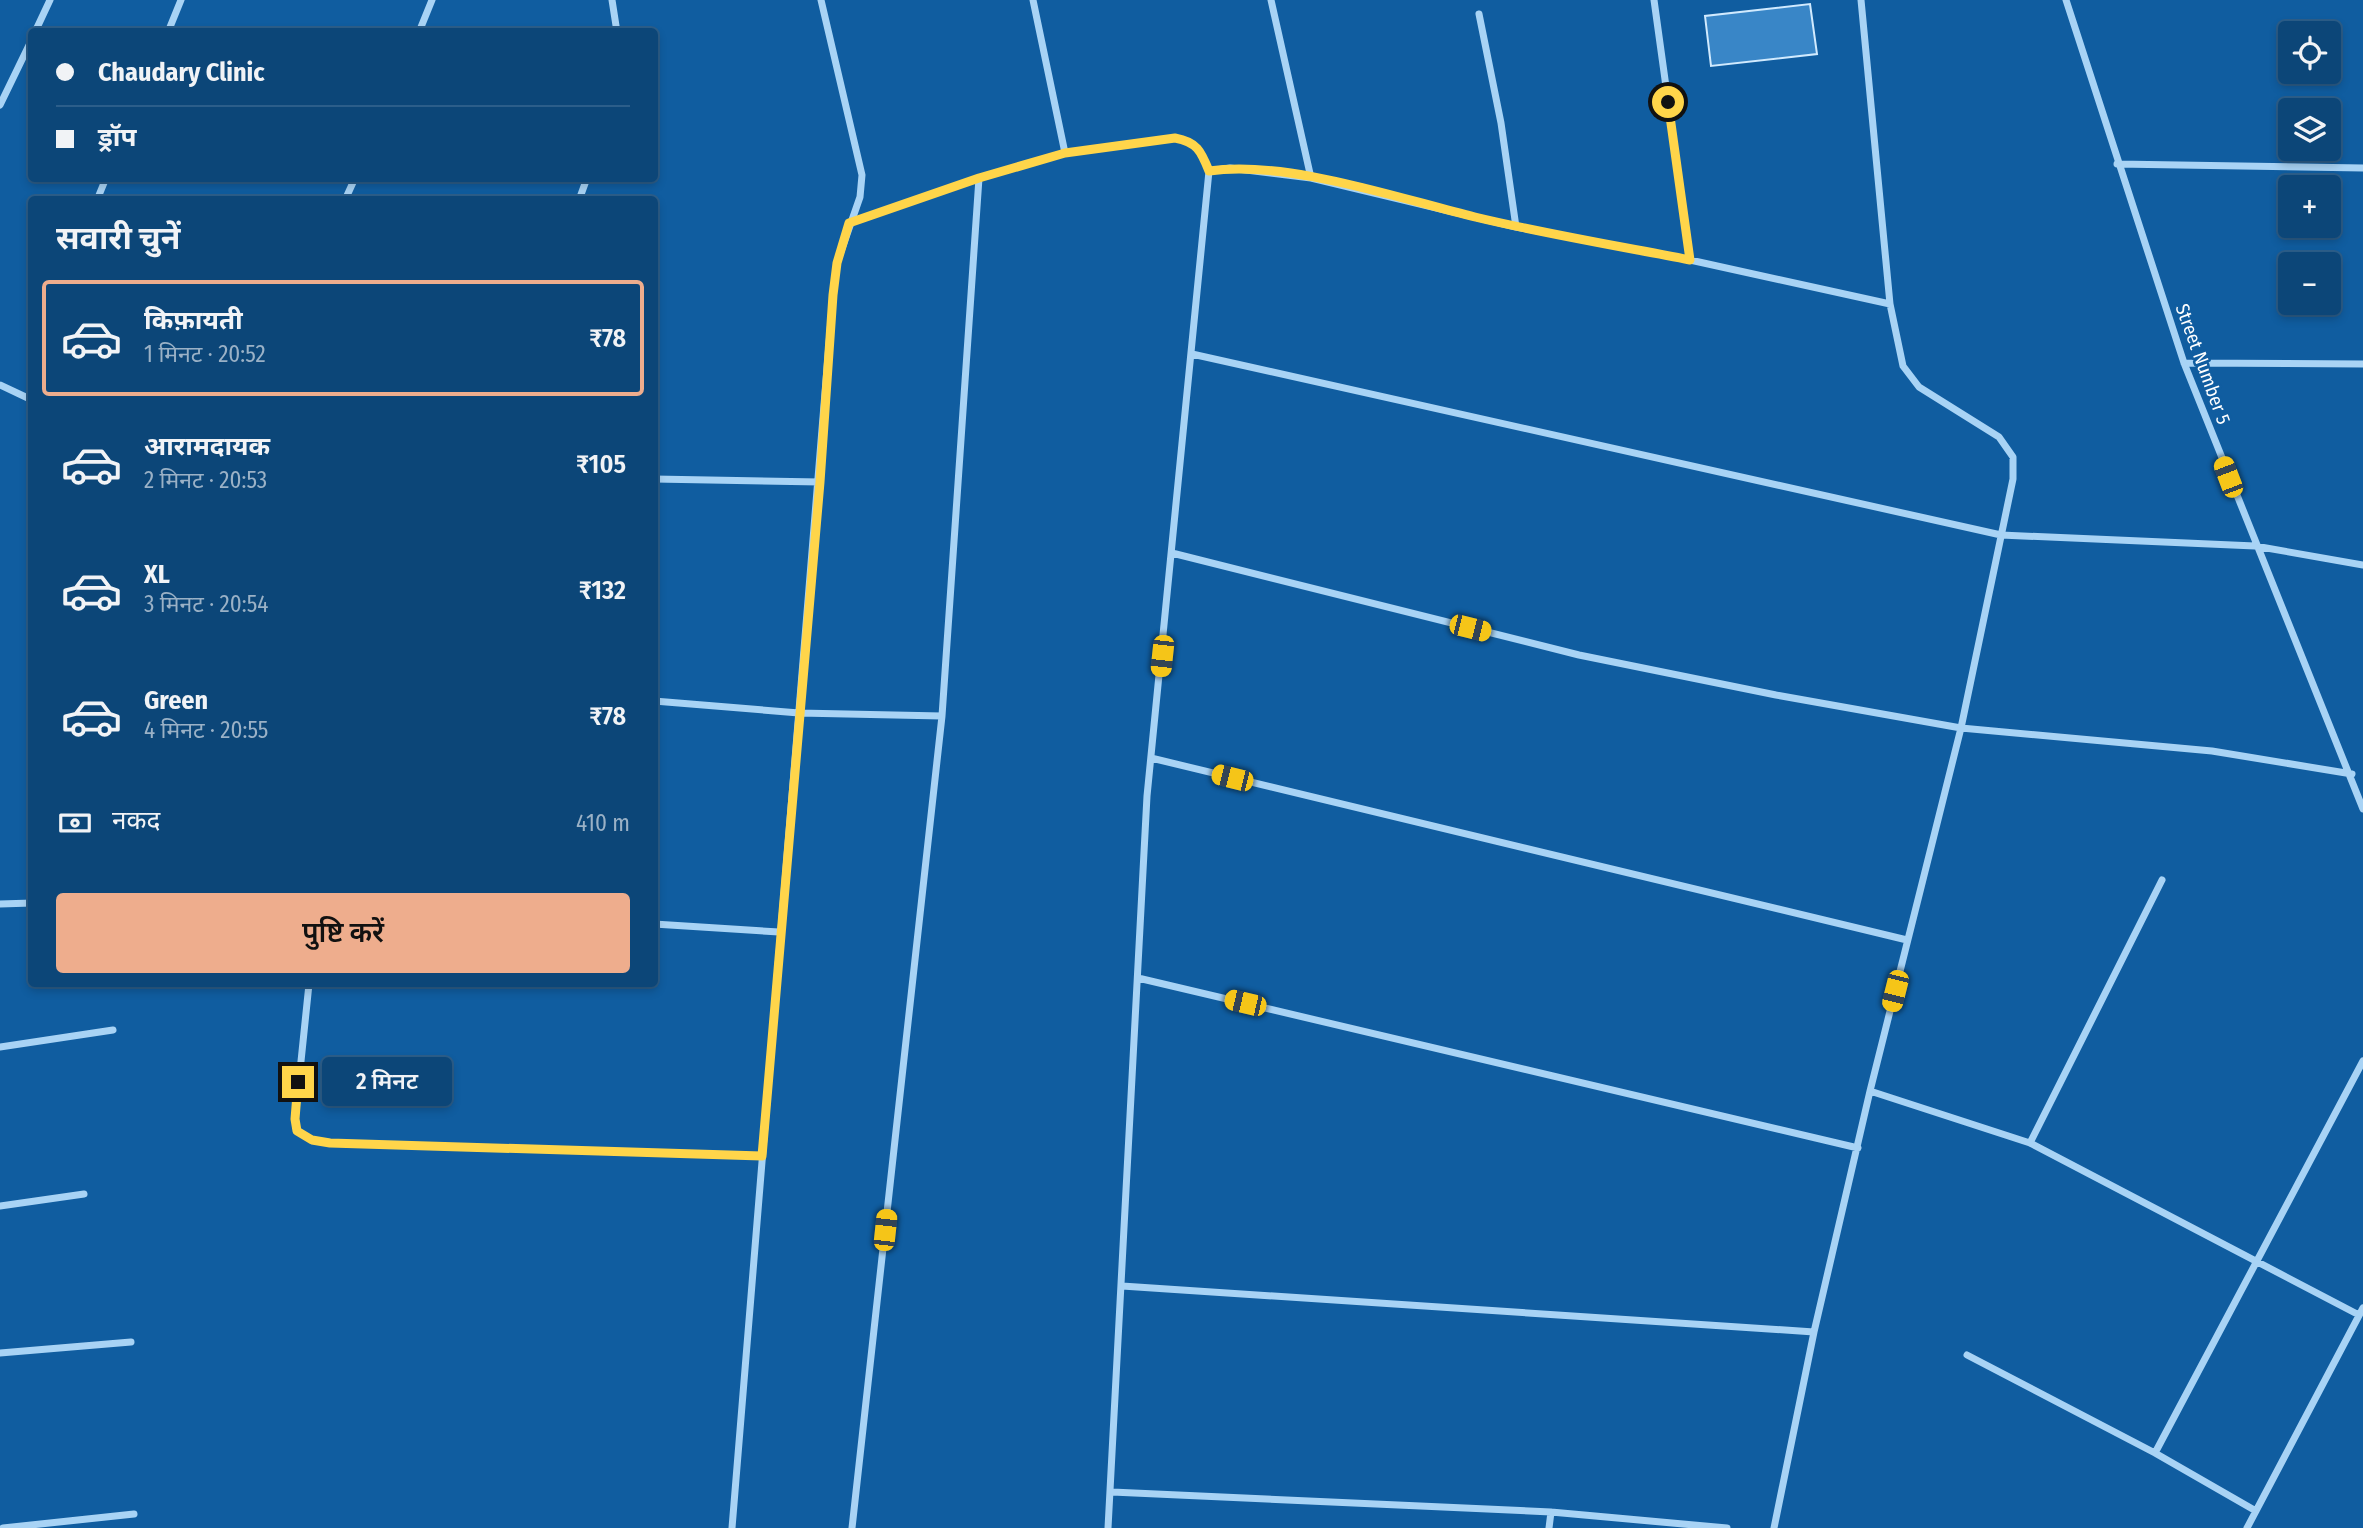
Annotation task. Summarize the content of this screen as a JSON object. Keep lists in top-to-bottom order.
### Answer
{
  "streets": {
    "street": ["Street Number 5"]
  },
  "page": {
    "map_buttons": ["+", "−"],
    "banner": ["Chaudary Clinic", "ड्रॉप"],
    "heading": "सवारी चुनें",
    "list": [
      {
        "name": "किफ़ायती",
        "note": "1 मिनट · 20:52",
        "value": "₹78"
      },
      {
        "name": "आरामदायक",
        "note": "2 मिनट · 20:53",
        "value": "₹105"
      },
      {
        "name": "XL",
        "note": "3 मिनट · 20:54",
        "value": "₹132"
      },
      {
        "name": "Green",
        "note": "4 मिनट · 20:55",
        "value": "₹78"
      }
    ],
    "pay": ["नकद", "410 m"],
    "buttons": "पुष्टि करें",
    "bubble": "2 मिनट"
  }
}
